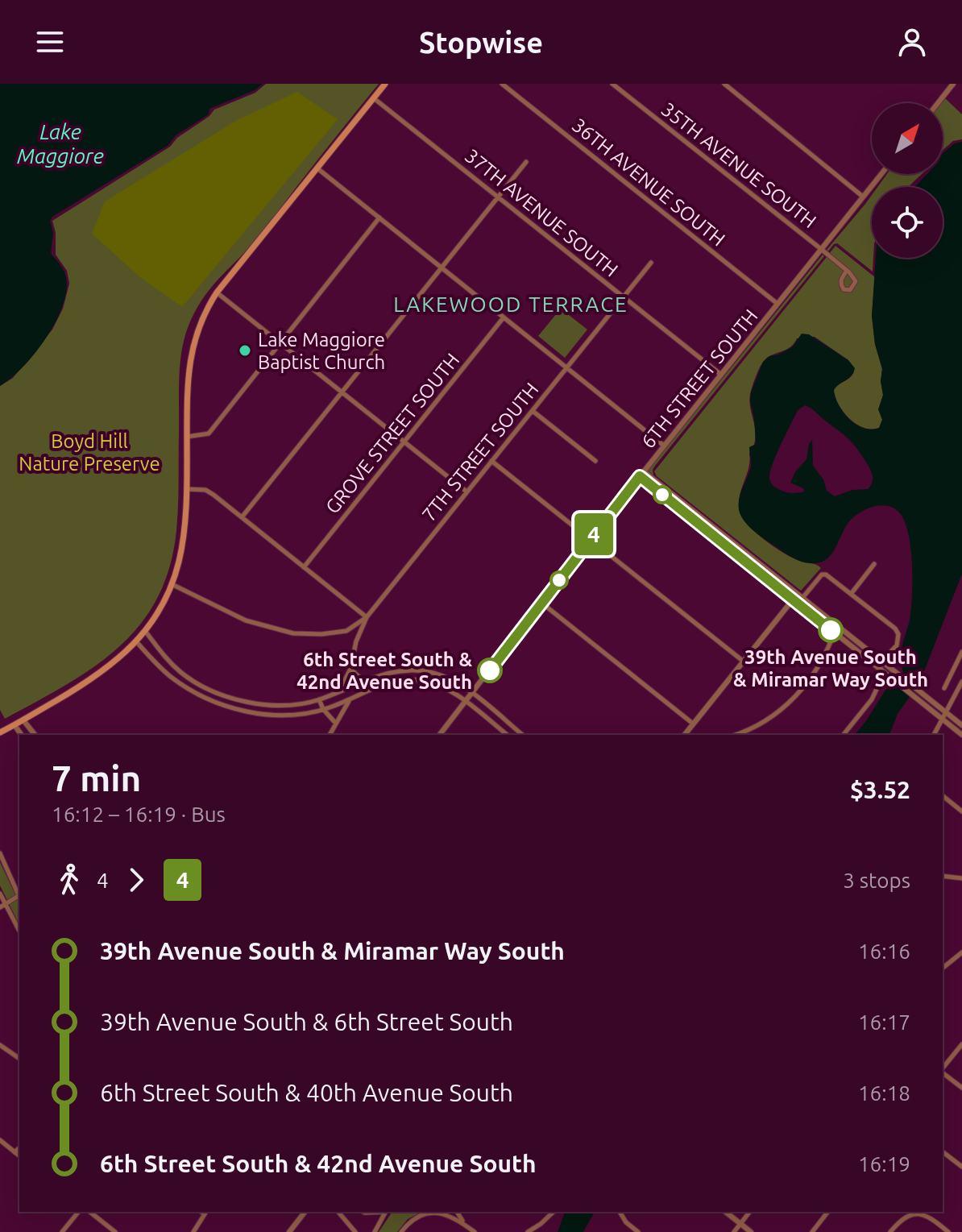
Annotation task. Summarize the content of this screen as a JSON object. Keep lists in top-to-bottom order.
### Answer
{
  "streets": {
    "street": [
      "35TH AVENUE SOUTH",
      "36TH AVENUE SOUTH",
      "37TH AVENUE SOUTH",
      "6TH STREET SOUTH",
      "GROVE STREET SOUTH",
      "7TH STREET SOUTH"
    ]
  },
  "crossings": [
    ["35TH AVENUE SOUTH", "6TH STREET SOUTH"],
    ["36TH AVENUE SOUTH", "6TH STREET SOUTH"],
    ["37TH AVENUE SOUTH", "6TH STREET SOUTH"],
    ["37TH AVENUE SOUTH", "7TH STREET SOUTH"]
  ],
  "districts": ["LAKEWOOD TERRACE"],
  "water": ["Lake Maggiore"],
  "parks": ["Boyd Hill Nature Preserve"],
  "places": ["Lake Maggiore Baptist Church", "39th Avenue South & Miramar Way South", "6th Street South & 42nd Avenue South"],
  "lines": ["bus line 4"],
  "north": "top right",
  "page": {
    "header": "Stopwise",
    "on_map": "4",
    "heading": ["7 min", "16:12 – 16:19 · Bus", "$3.52"],
    "legs": ["4", "4", "3 stops"],
    "list": [
      {
        "name": "39th Avenue South & Miramar Way South",
        "value": "16:16"
      },
      {
        "name": "39th Avenue South & 6th Street South",
        "value": "16:17"
      },
      {
        "name": "6th Street South & 40th Avenue South",
        "value": "16:18"
      },
      {
        "name": "6th Street South & 42nd Avenue South",
        "value": "16:19"
      }
    ]
  }
}
